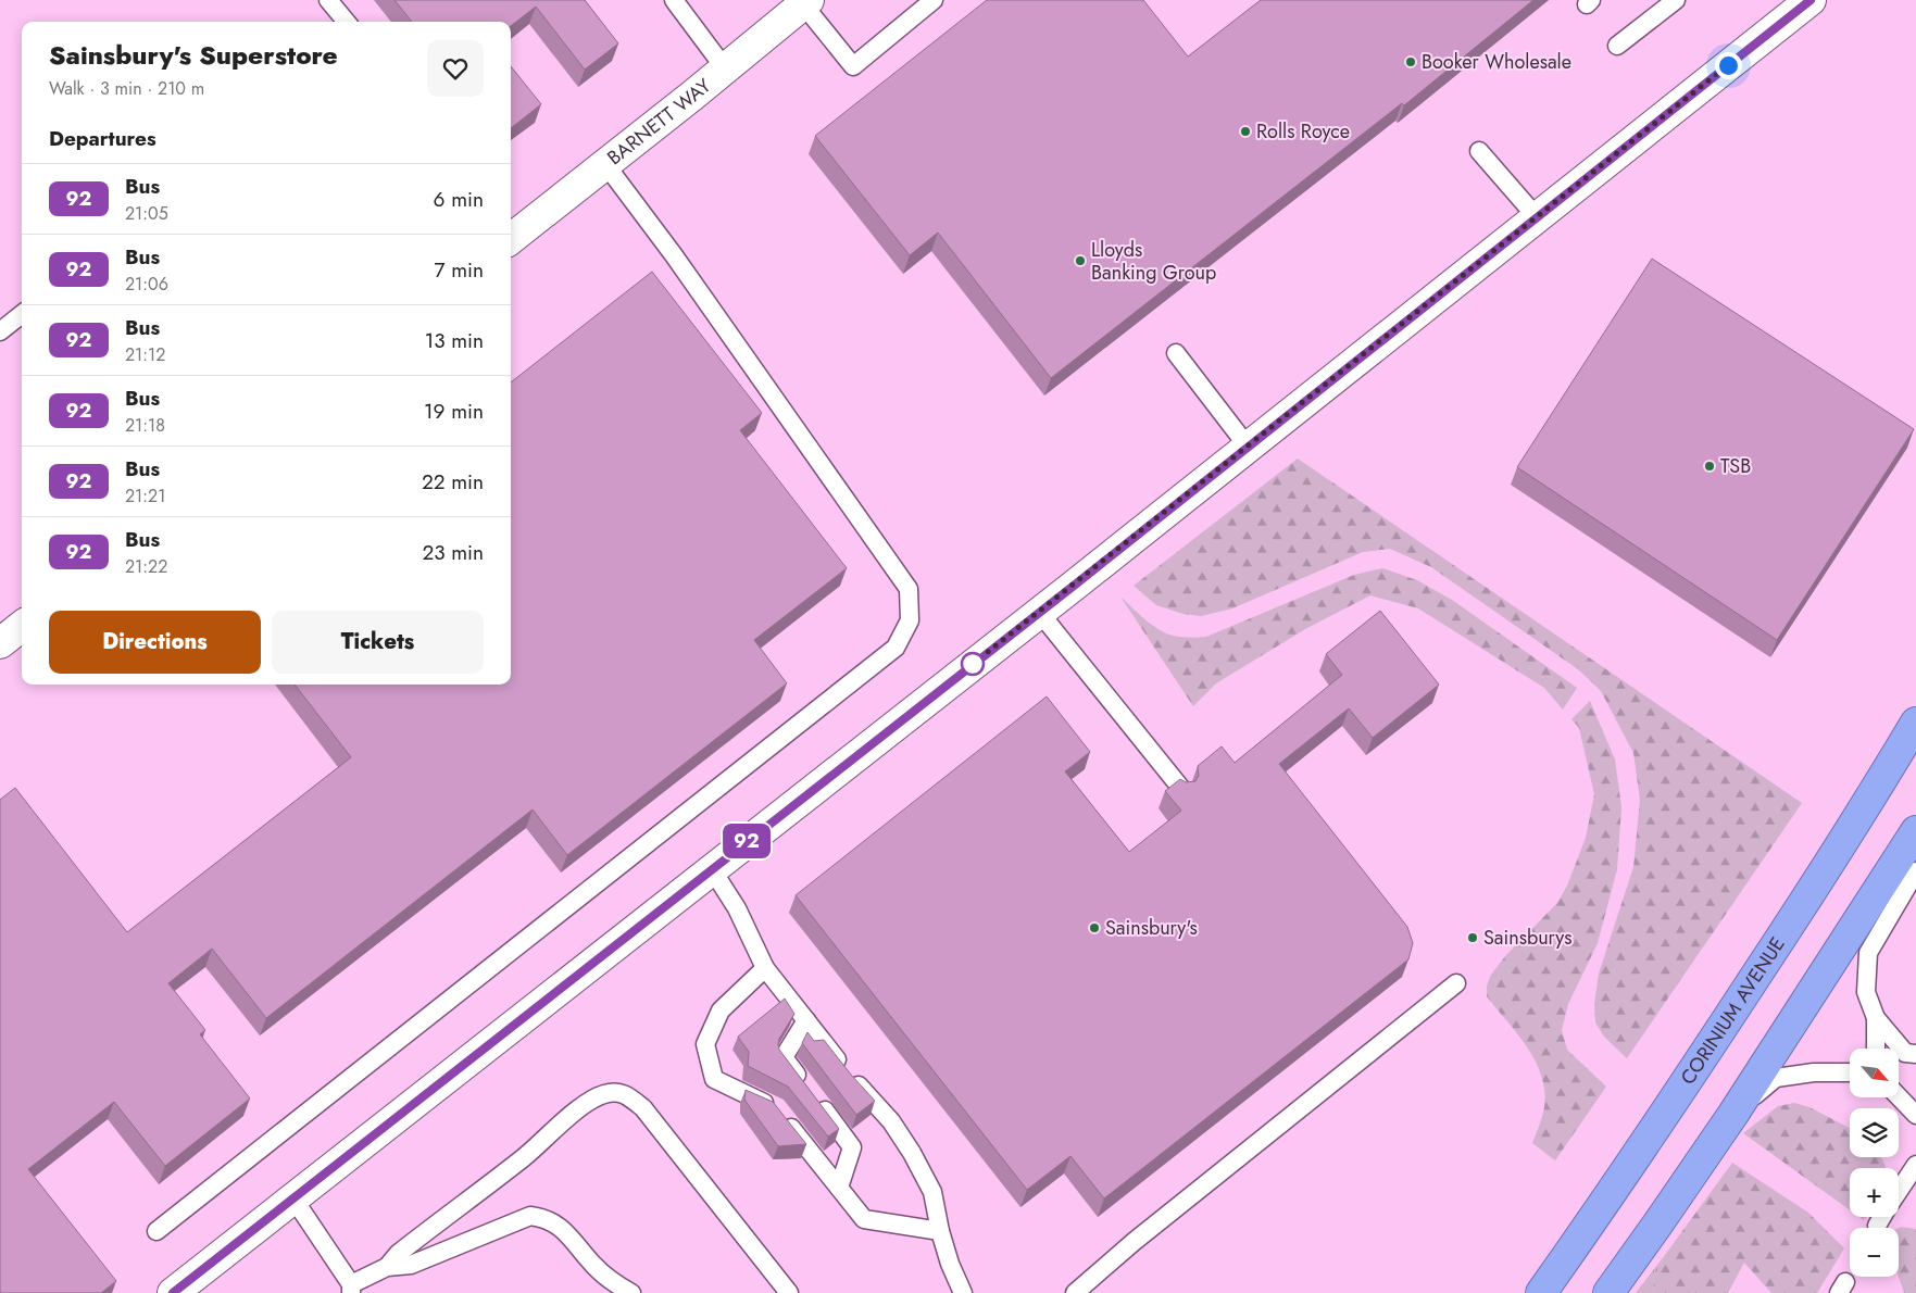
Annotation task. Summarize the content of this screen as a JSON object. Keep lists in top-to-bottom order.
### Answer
{
  "streets": {
    "highway": ["CORINIUM AVENUE"],
    "street": ["BARNETT WAY"]
  },
  "places": [
    "Booker Wholesale",
    "Rolls Royce",
    "Lloyds Banking Group",
    "TSB",
    "Sainsbury's",
    "Sainsburys"
  ],
  "lines": ["bus line 92"],
  "north": "bottom right",
  "page": {
    "on_map": "92",
    "heading": [
      ["Sainsbury's Superstore", "Walk · 3 min · 210 m"],
      "Departures"
    ],
    "list": [
      {
        "mark": "92",
        "name": "Bus",
        "note": "21:05",
        "value": "6 min"
      },
      {
        "mark": "92",
        "name": "Bus",
        "note": "21:06",
        "value": "7 min"
      },
      {
        "mark": "92",
        "name": "Bus",
        "note": "21:12",
        "value": "13 min"
      },
      {
        "mark": "92",
        "name": "Bus",
        "note": "21:18",
        "value": "19 min"
      },
      {
        "mark": "92",
        "name": "Bus",
        "note": "21:21",
        "value": "22 min"
      },
      {
        "mark": "92",
        "name": "Bus",
        "note": "21:22",
        "value": "23 min"
      }
    ],
    "buttons": ["Directions", "Tickets"],
    "map_buttons": ["+", "−"]
  }
}
